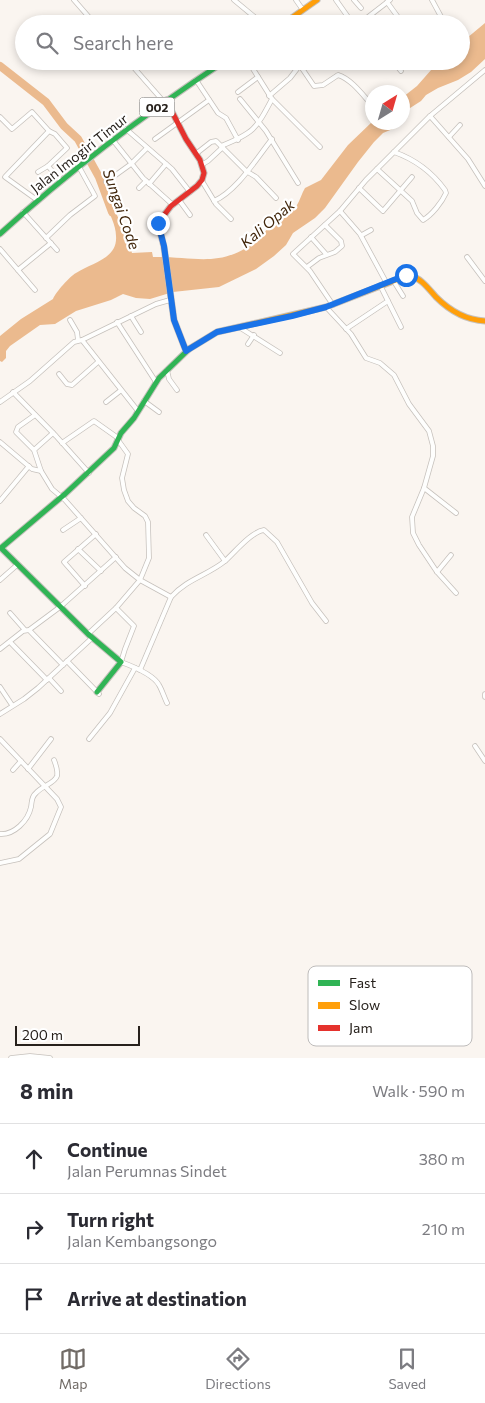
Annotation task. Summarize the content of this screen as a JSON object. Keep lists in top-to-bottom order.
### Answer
{
  "streets": {
    "street": ["002", "Jalan Imogiri Timur"]
  },
  "water": ["Sungai Code", "Kali Opak"],
  "legend": ["Fast", "Slow", "Jam"],
  "scale_bar": "200 m",
  "north": "top right",
  "page": {
    "search": "Search here",
    "scale": "200 m",
    "heading": ["8 min", "Walk · 590 m"],
    "list": [
      ["Continue", "Jalan Perumnas Sindet", "380 m"],
      ["Turn right", "Jalan Kembangsongo", "210 m"],
      "Arrive at destination"
    ],
    "nav": ["Map", "Directions", "Saved"]
  }
}
